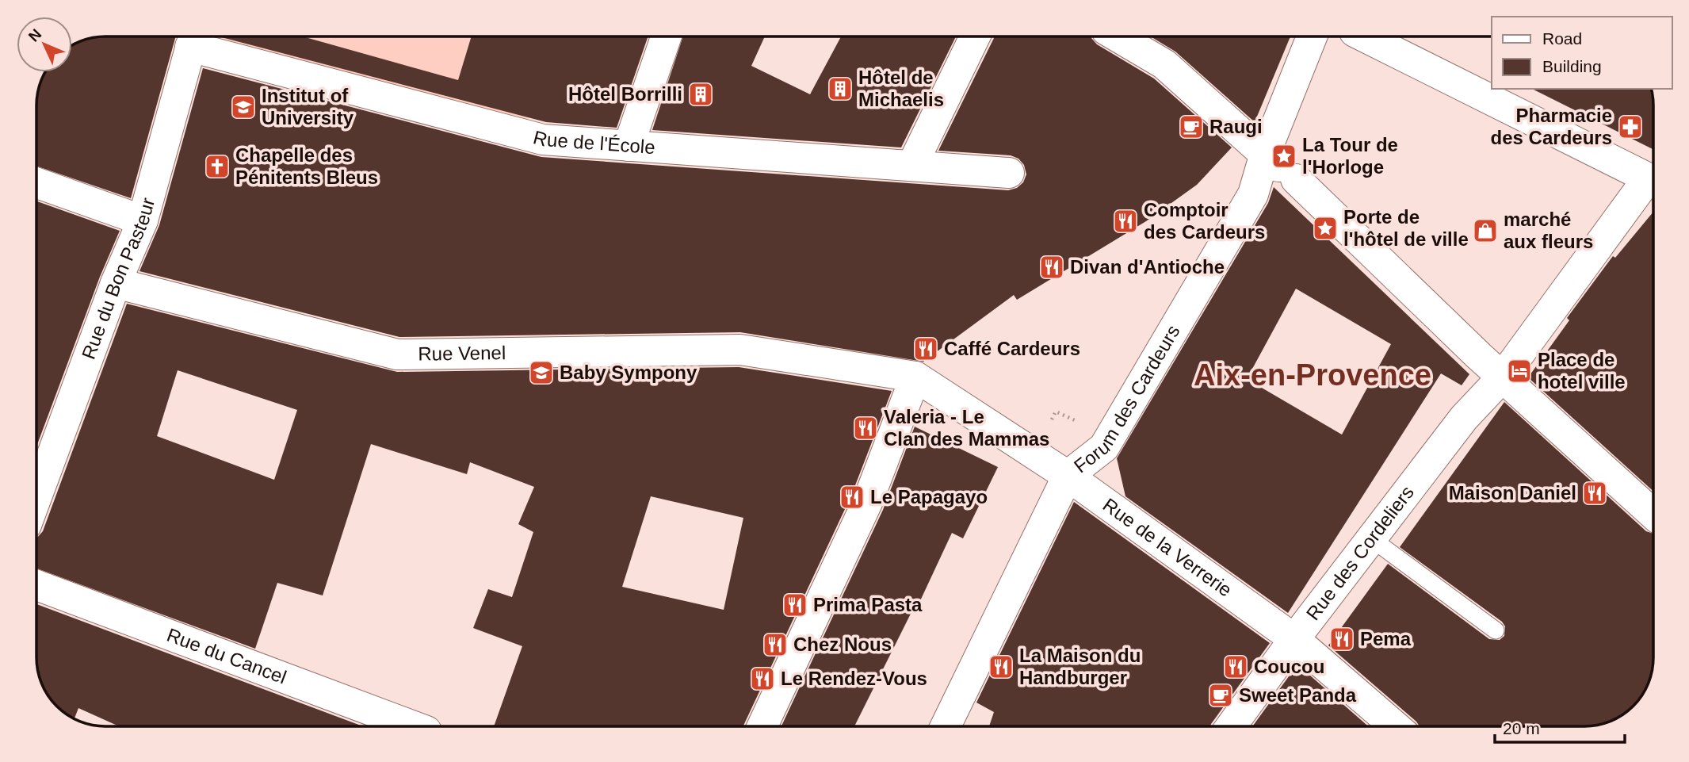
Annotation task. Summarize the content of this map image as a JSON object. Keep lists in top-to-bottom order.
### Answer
{
  "streets": {
    "street": [
      "Rue de l'École",
      "Rue du Bon Pasteur",
      "Rue Venel",
      "Forum des Cardeurs",
      "Rue de la Verrerie",
      "Rue des Cordeliers",
      "Rue du Cancel"
    ]
  },
  "crossings": [
    ["Rue de l'École", "Rue du Bon Pasteur"],
    ["Rue du Bon Pasteur", "Rue Venel"],
    ["Rue Venel", "Rue de la Verrerie"],
    ["Forum des Cardeurs", "Rue de la Verrerie"],
    ["Rue de la Verrerie", "Rue des Cordeliers"]
  ],
  "districts": ["Aix-en-Provence"],
  "places": {
    "building": ["Hôtel de Michaelis", "Hôtel Borrilli"],
    "school or university": ["Institut of University", "Baby Sympony"],
    "cafe": ["Raugi", "Sweet Panda"],
    "pharmacy": ["Pharmacie des Cardeurs"],
    "place": ["La Tour de l'Horloge", "Porte de l'hôtel de ville"],
    "church": ["Chapelle des Pénitents Bleus"],
    "restaurant": [
      "Comptoir des Cardeurs",
      "Divan d'Antioche",
      "Caffé Cardeurs",
      "Valeria - Le Clan des Mammas",
      "Maison Daniel",
      "Le Papagayo",
      "Prima Pasta",
      "Pema",
      "Chez Nous",
      "La Maison du Handburger",
      "Coucou",
      "Le Rendez-Vous"
    ],
    "shop": ["marché aux fleurs"],
    "hotel": ["Place de hotel ville"]
  },
  "legend": ["Road", "Building"],
  "scale_bar": "20 m",
  "north": "top left"
}
